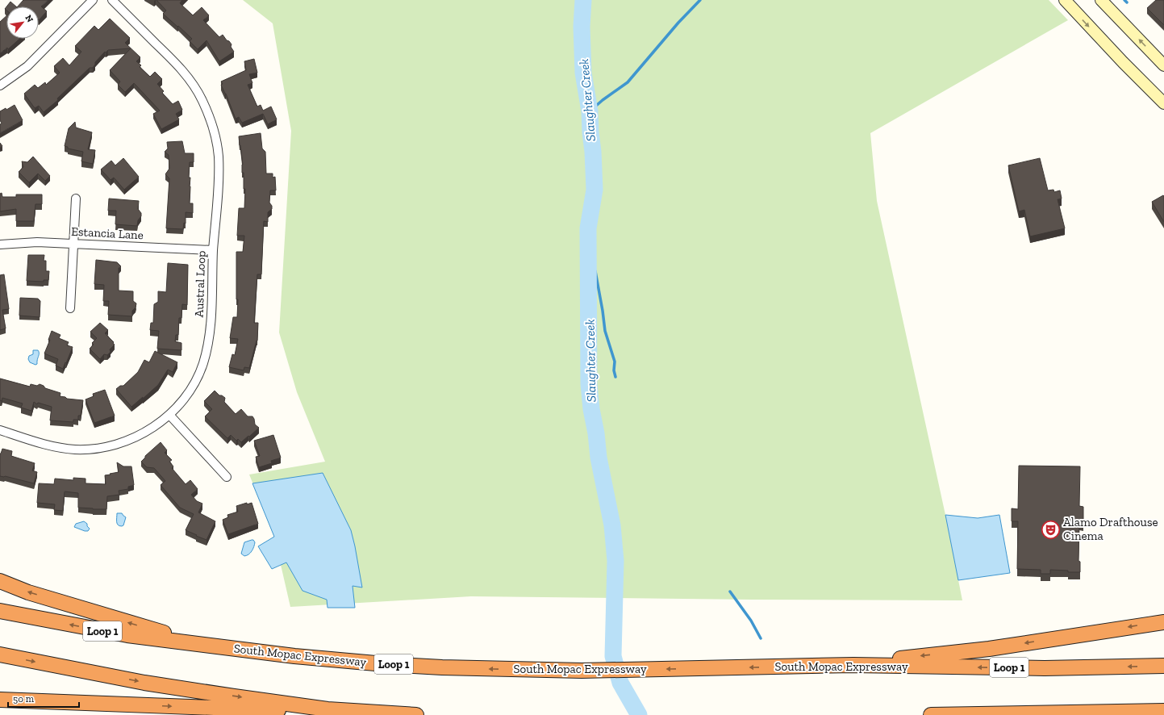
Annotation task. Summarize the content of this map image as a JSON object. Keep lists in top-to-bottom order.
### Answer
{
  "streets": {
    "highway": ["Loop 1", "South Mopac Expressway"],
    "street": ["Estancia Lane", "Austral Loop"]
  },
  "crossings": [
    ["Estancia Lane", "Austral Loop"]
  ],
  "water": ["Slaughter Creek"],
  "places": {
    "theatre": ["Alamo Drafthouse Cinema"]
  },
  "scale_bar": "50 m",
  "north": "top right"
}
